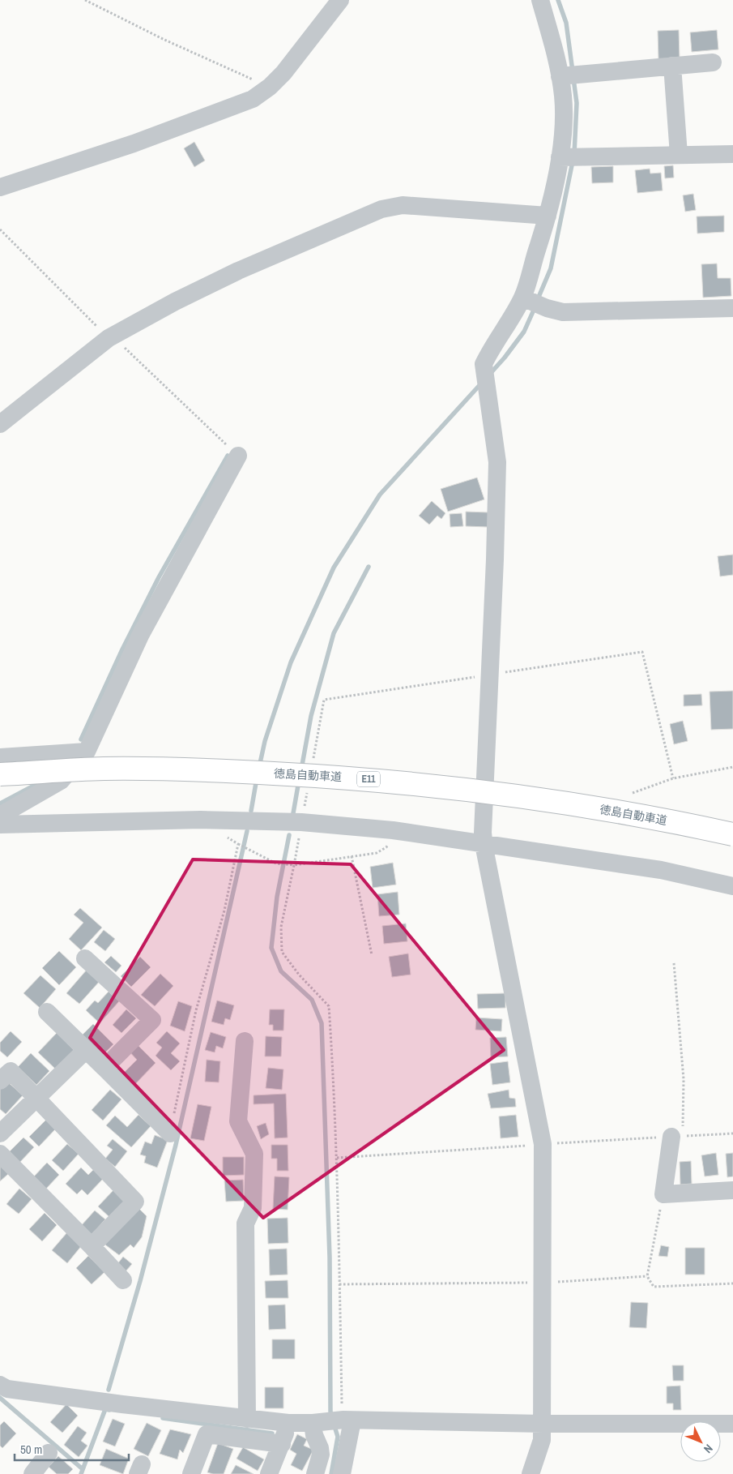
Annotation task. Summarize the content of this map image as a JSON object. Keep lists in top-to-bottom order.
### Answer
{
  "streets": {
    "highway": ["徳島自動車道", "E11"]
  },
  "scale_bar": "50 m",
  "north": "bottom right"
}
